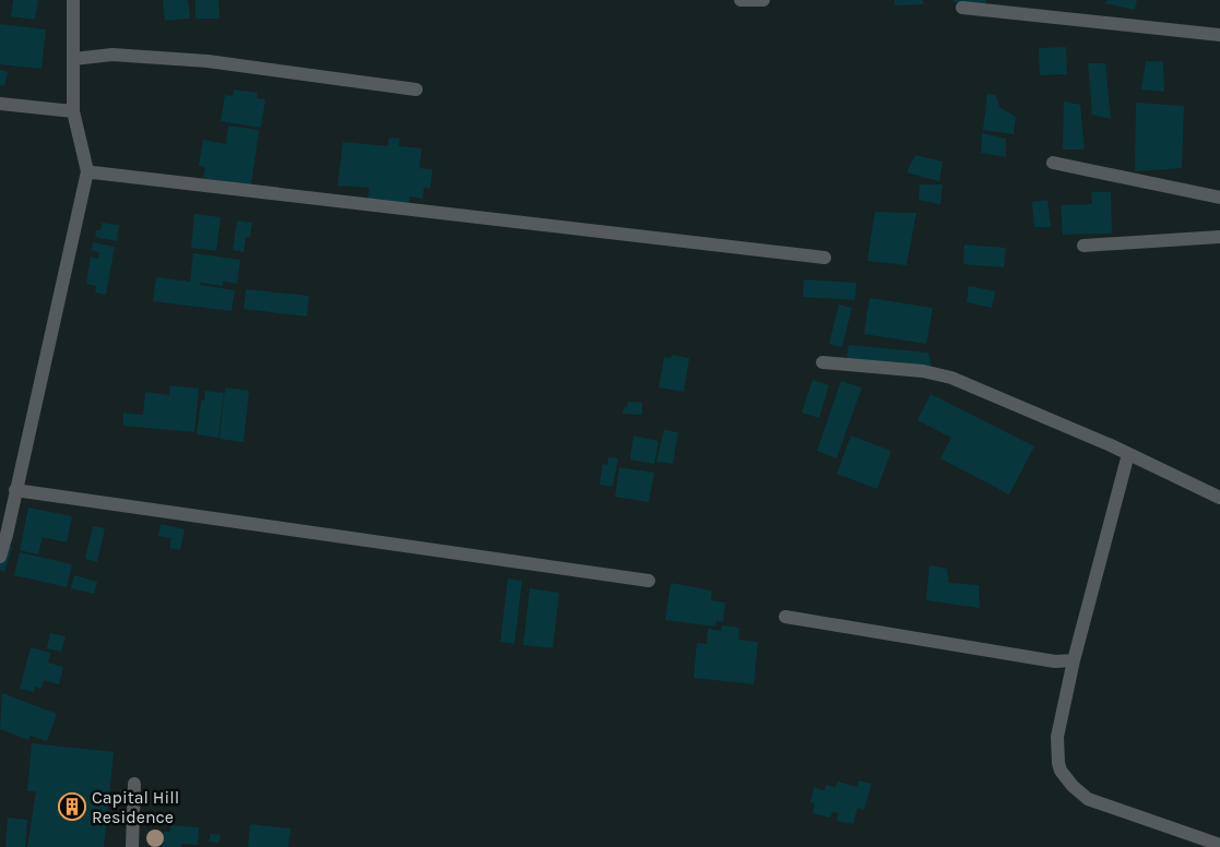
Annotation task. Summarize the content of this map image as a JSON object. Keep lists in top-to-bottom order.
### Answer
{
  "places": {
    "building": ["Capital Hill Residence"]
  }
}
